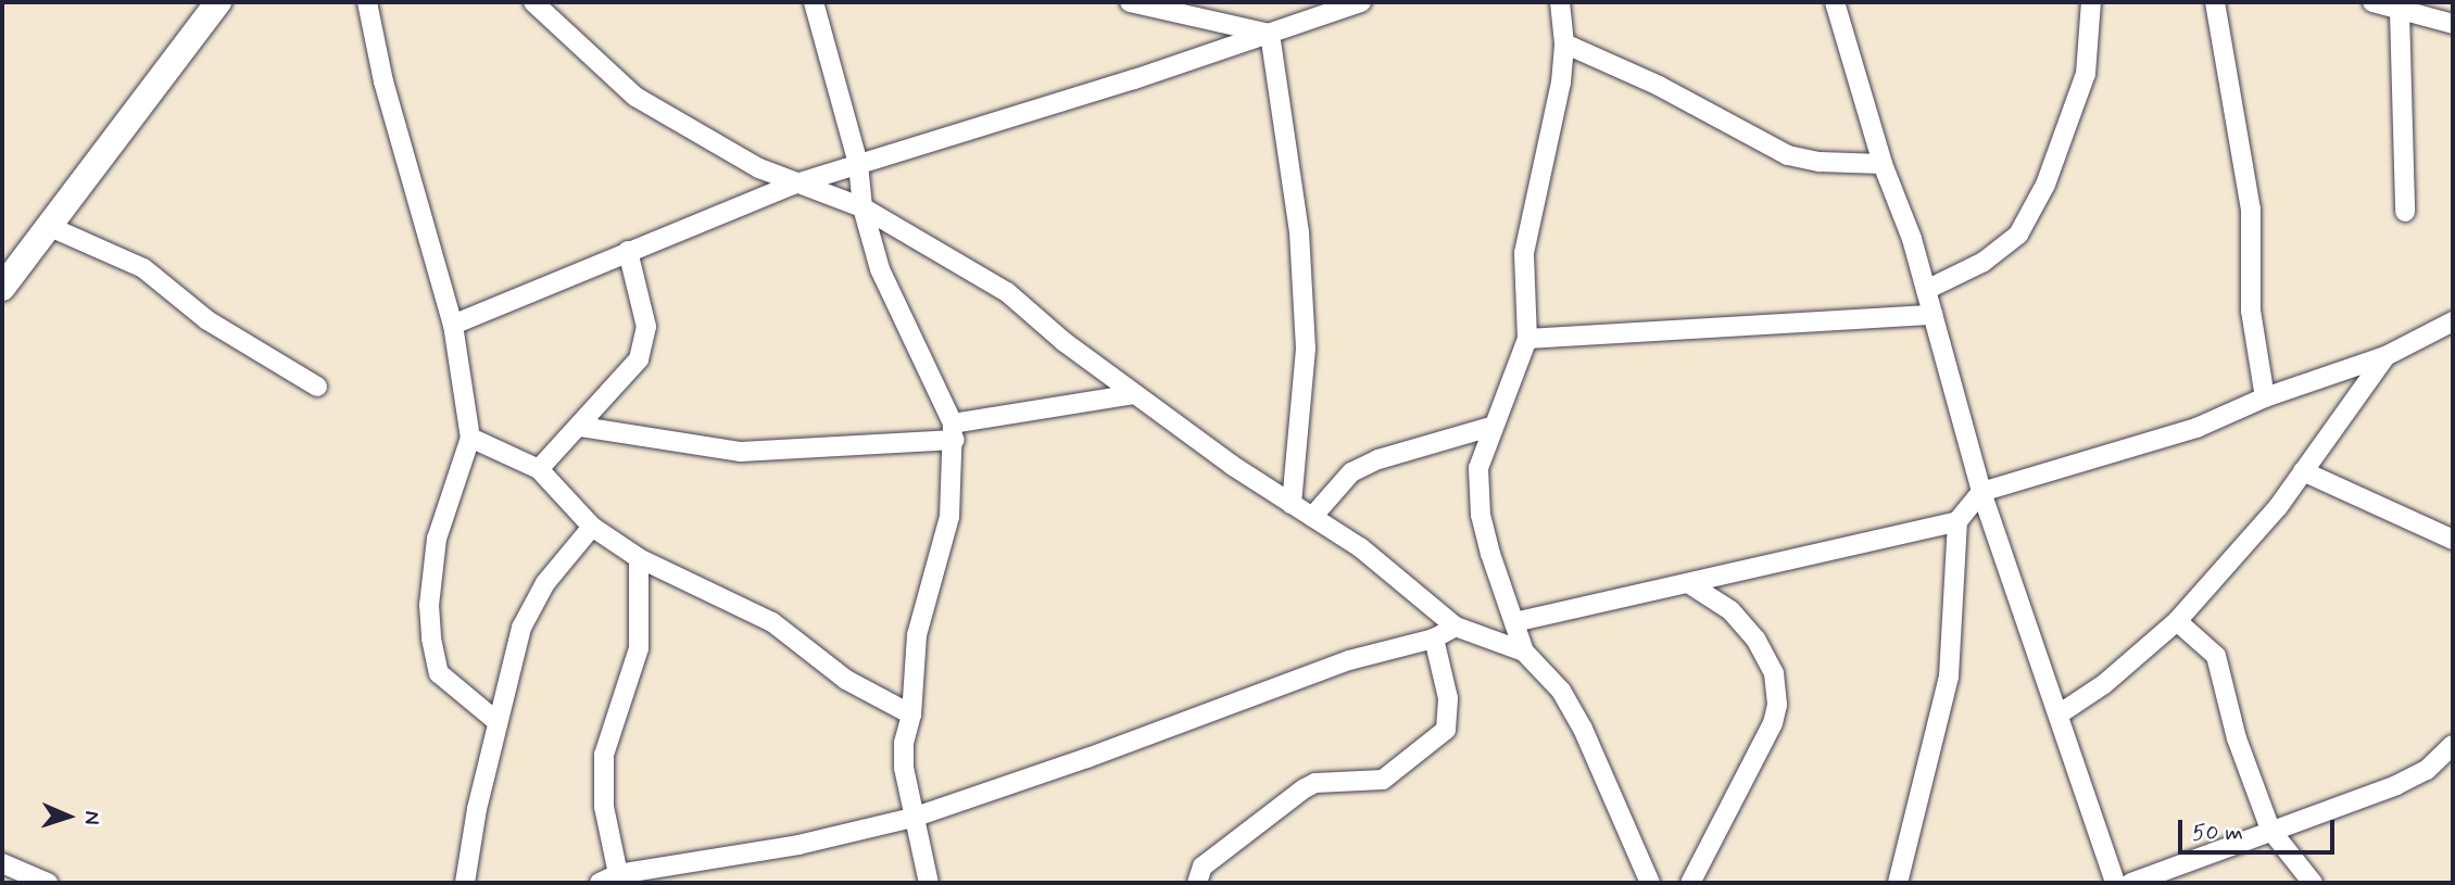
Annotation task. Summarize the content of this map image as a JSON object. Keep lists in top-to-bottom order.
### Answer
{
  "scale_bar": "50 m",
  "north": "right"
}
